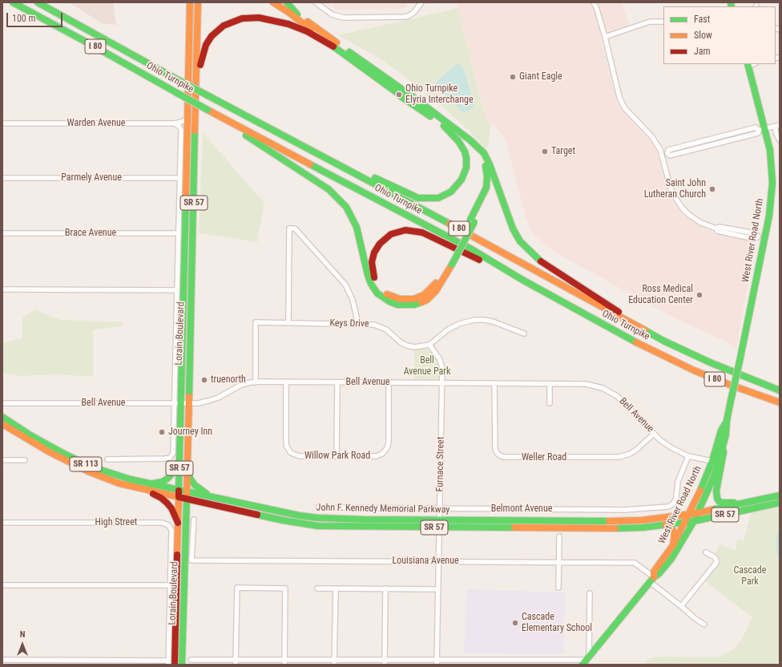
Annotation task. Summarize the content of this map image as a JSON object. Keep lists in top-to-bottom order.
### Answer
{
  "streets": {
    "main road": [
      "I 80",
      "Ohio Turnpike",
      "SR 57",
      "West River Road North",
      "Lorain Boulevard",
      "SR 113",
      "John F. Kennedy Memorial Parkway"
    ],
    "street": [
      "Warden Avenue",
      "Parmely Avenue",
      "Brace Avenue",
      "Keys Drive",
      "Bell Avenue",
      "Willow Park Road",
      "Weller Road",
      "Furnace Street",
      "Belmont Avenue",
      "High Street",
      "Louisiana Avenue"
    ]
  },
  "crossings": [
    ["Warden Avenue", "Lorain Boulevard"],
    ["Parmely Avenue", "Lorain Boulevard"],
    ["SR 57", "Lorain Boulevard"],
    ["SR 57", "John F. Kennedy Memorial Parkway"],
    ["Brace Avenue", "Lorain Boulevard"],
    ["West River Road North", "Bell Avenue"],
    ["West River Road North", "John F. Kennedy Memorial Parkway"],
    ["West River Road North", "Louisiana Avenue"],
    ["Keys Drive", "Bell Avenue"],
    ["Keys Drive", "Furnace Street"],
    ["Lorain Boulevard", "Bell Avenue"],
    ["Lorain Boulevard", "John F. Kennedy Memorial Parkway"],
    ["Lorain Boulevard", "High Street"],
    ["Bell Avenue", "Willow Park Road"],
    ["Bell Avenue", "Weller Road"],
    ["Bell Avenue", "Furnace Street"],
    ["Bell Avenue", "Belmont Avenue"],
    ["Furnace Street", "John F. Kennedy Memorial Parkway"],
    ["Furnace Street", "Belmont Avenue"],
    ["Furnace Street", "Louisiana Avenue"]
  ],
  "parks": ["Bell Avenue Park", "Cascade Park"],
  "places": [
    "Giant Eagle",
    "Ohio Turnpike Elyria Interchange",
    "Target",
    "Saint John Lutheran Church",
    "Ross Medical Education Center",
    "truenorth",
    "Journey Inn",
    "Cascade Elementary School"
  ],
  "legend": ["Fast", "Slow", "Jam"],
  "scale_bar": "100 m",
  "north": "top"
}
